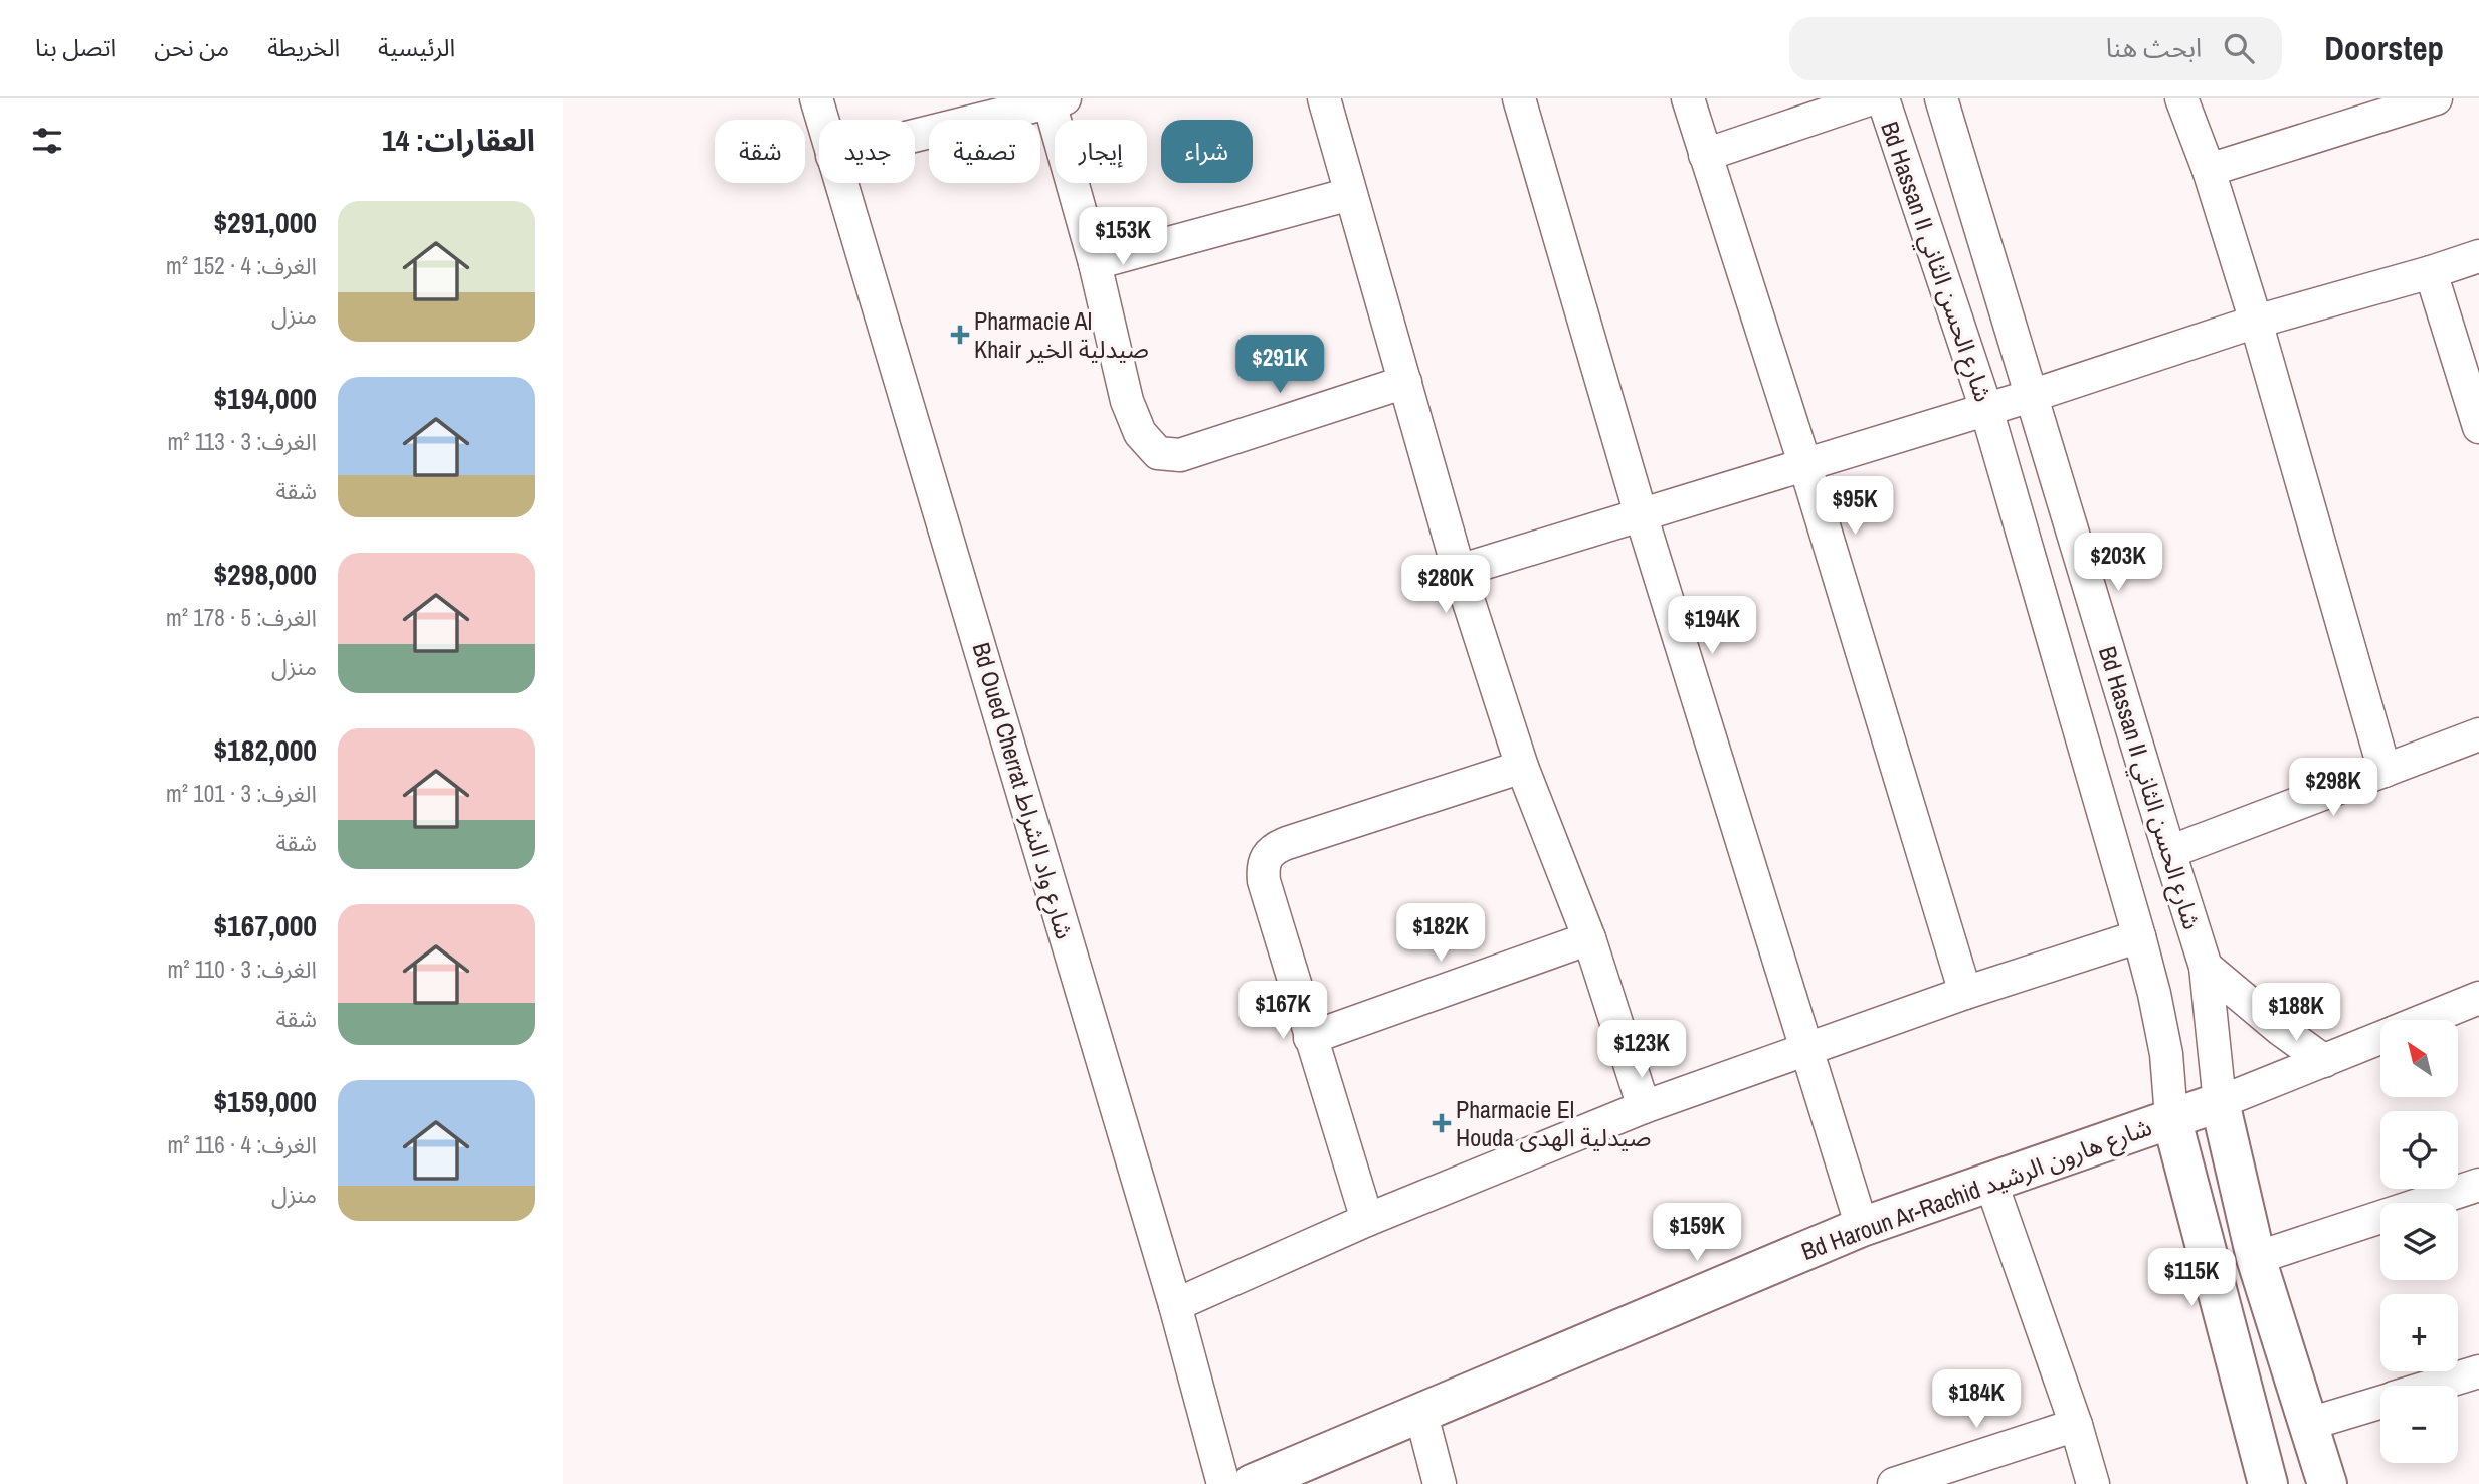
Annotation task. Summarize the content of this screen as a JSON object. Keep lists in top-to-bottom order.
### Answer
{
  "streets": {
    "street": ["Bd Hassan II شارع الحسن الثاني", "Bd Oued Cherrat شارع واد الشراط", "Bd Haroun Ar-Rachid شارع هارون الرشيد"]
  },
  "crossings": [
    ["Bd Hassan II شارع الحسن الثاني", "Bd Haroun Ar-Rachid شارع هارون الرشيد"]
  ],
  "places": {
    "health": ["Pharmacie Al Khair صيدلية الخير", "Pharmacie El Houda صيدلية الهدى"]
  },
  "north": "top left",
  "page": {
    "header": "Doorstep",
    "search": "ابحث هنا",
    "nav": [
      "الرئيسية",
      "الخريطة",
      "من نحن",
      "اتصل بنا"
    ],
    "heading": "العقارات: 14",
    "chip": [
      "شراء",
      "إيجار",
      "تصفية",
      "جديد",
      "شقة"
    ],
    "list": [
      {
        "name": "$291,000",
        "note": "الغرف: 4 · 152 m² · منزل"
      },
      {
        "name": "$194,000",
        "note": "الغرف: 3 · 113 m² · شقة"
      },
      {
        "name": "$298,000",
        "note": "الغرف: 5 · 178 m² · منزل"
      },
      {
        "name": "$182,000",
        "note": "الغرف: 3 · 101 m² · شقة"
      },
      {
        "name": "$167,000",
        "note": "الغرف: 3 · 110 m² · شقة"
      },
      {
        "name": "$159,000",
        "note": "الغرف: 4 · 116 m² · منزل"
      }
    ],
    "price": [
      "$153K",
      "$291K",
      "$95K",
      "$203K",
      "$280K",
      "$194K",
      "$298K",
      "$182K",
      "$167K",
      "$188K",
      "$123K",
      "$159K",
      "$115K",
      "$184K"
    ],
    "map_buttons": ["+", "−"]
  }
}
